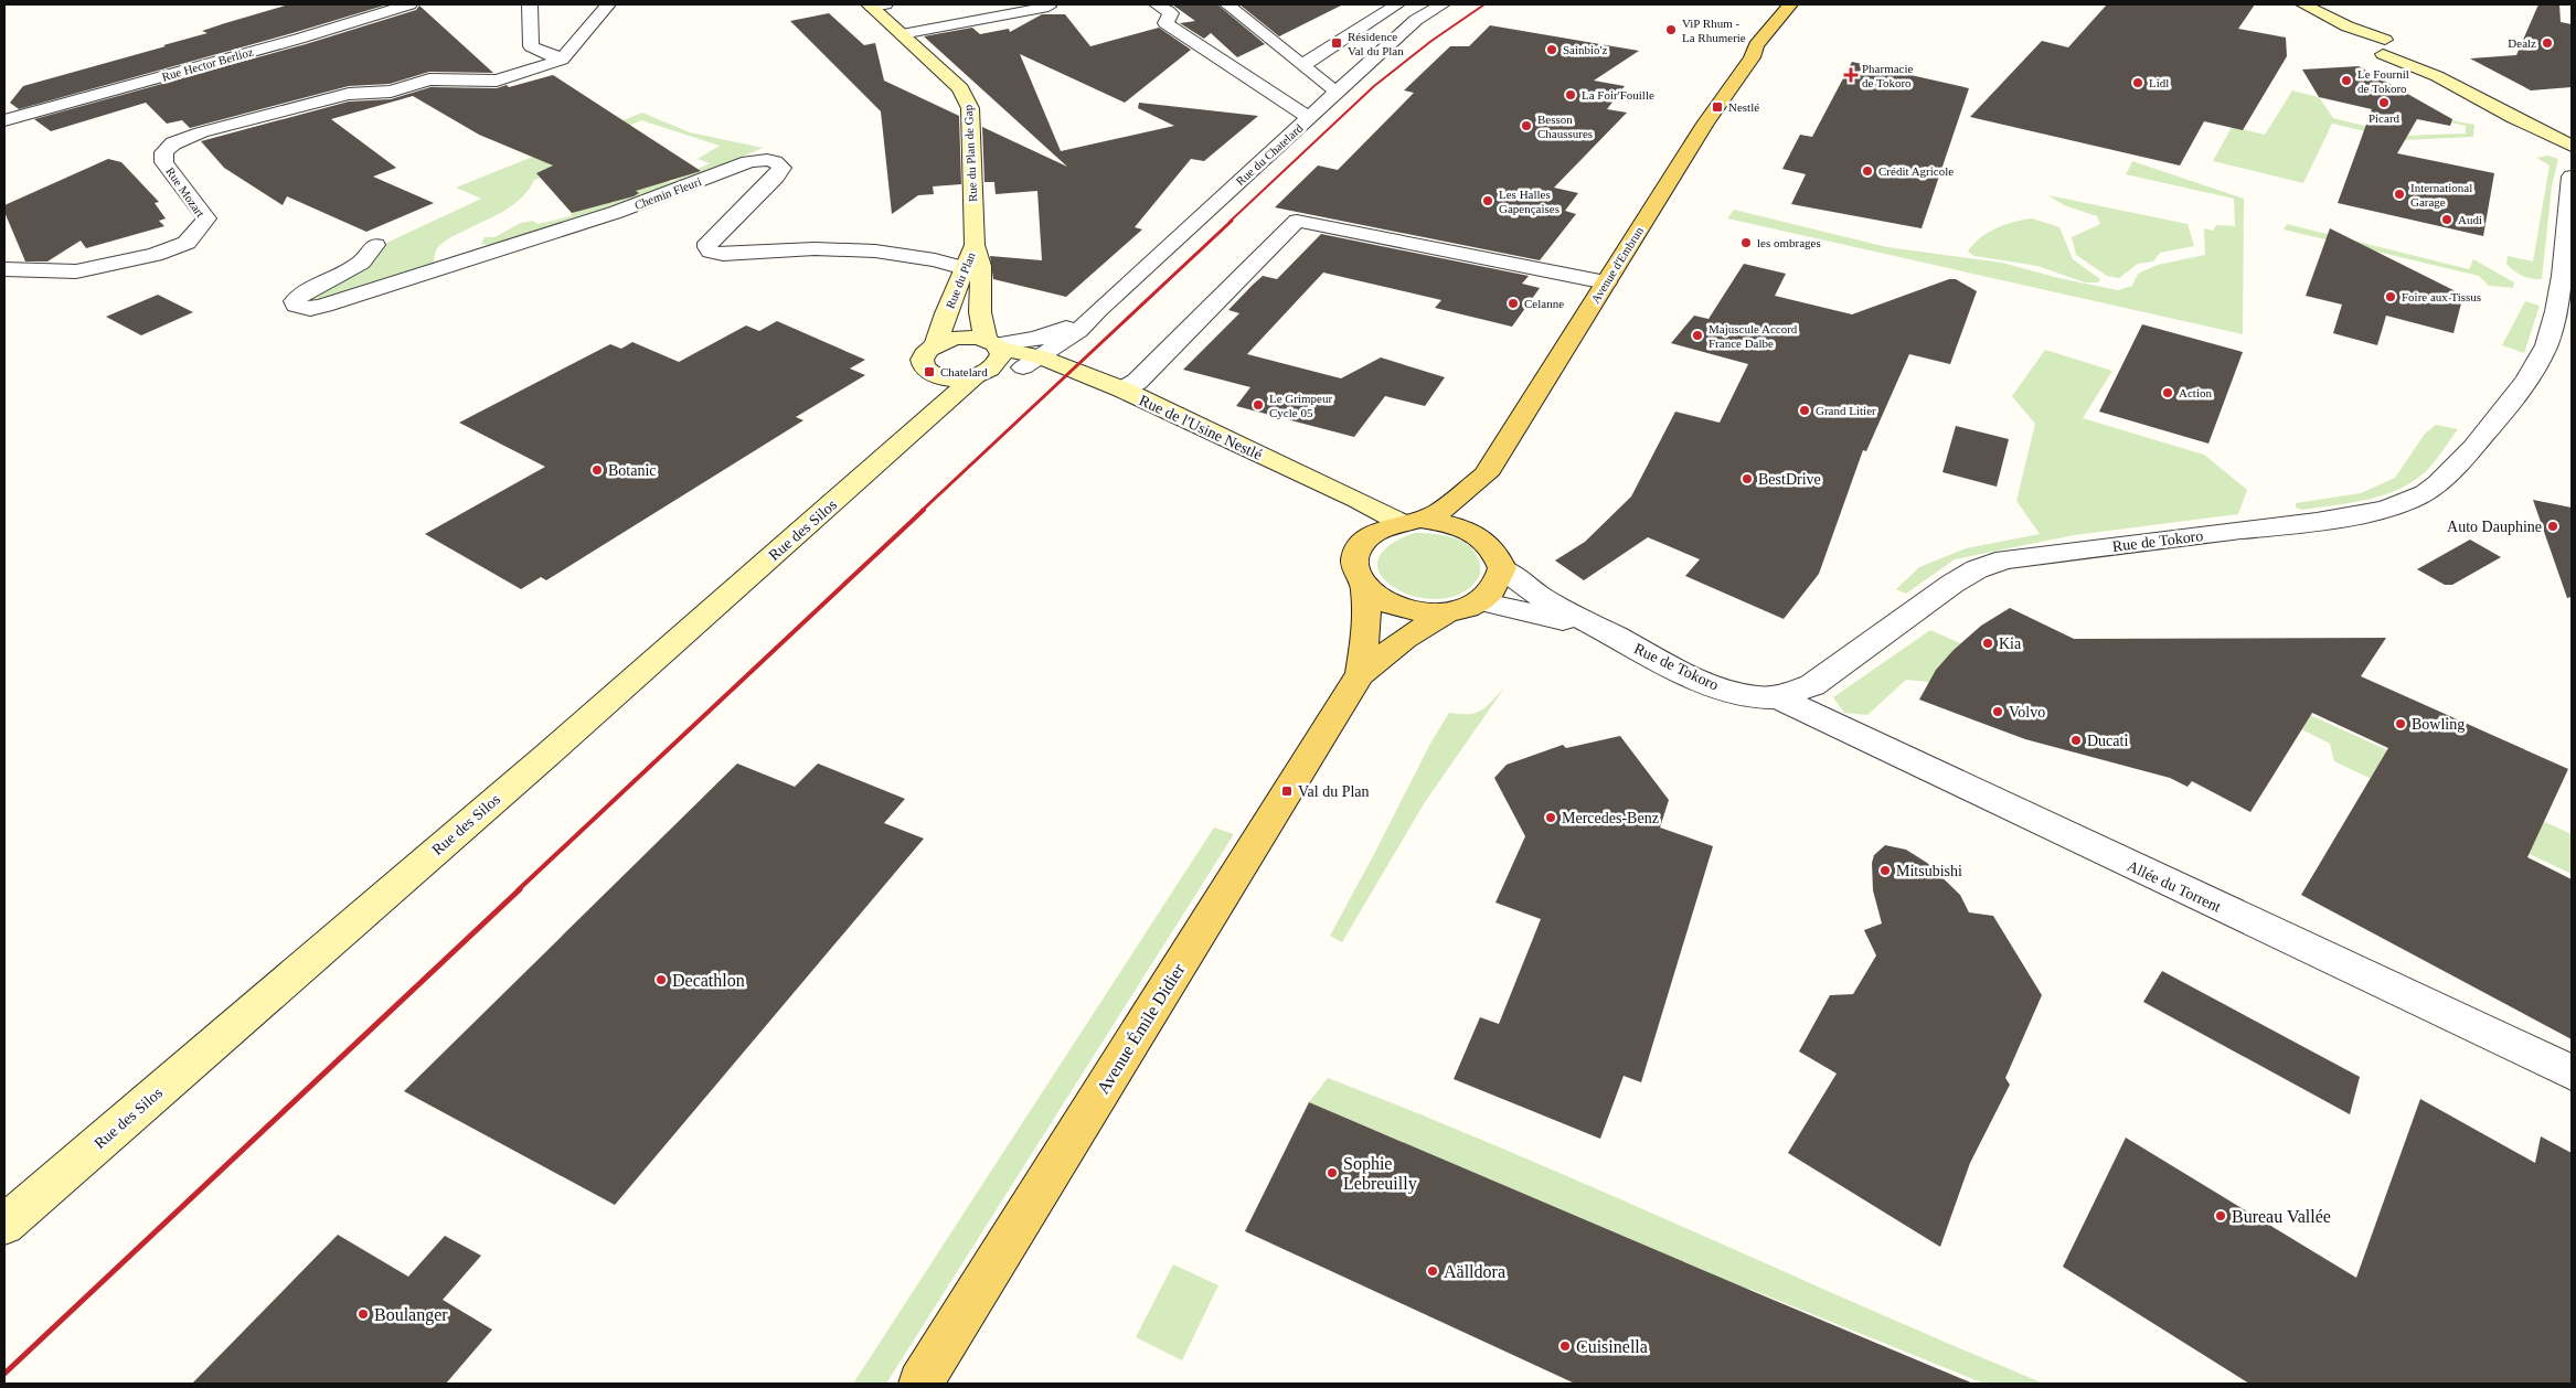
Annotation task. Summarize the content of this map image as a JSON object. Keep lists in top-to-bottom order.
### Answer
{
  "streets": {
    "main road": [
      "Rue du Plan de Gap",
      "Avenue d'Embrun",
      "Rue du Plan",
      "Rue de l'Usine Nestlé",
      "Rue des Silos",
      "Avenue Émile Didier"
    ],
    "street": [
      "Rue Hector Berlioz",
      "Rue du Chatelard",
      "Rue Mozart",
      "Chemin Fleuri",
      "Rue de Tokoro",
      "Allée du Torrent"
    ]
  },
  "crossings": [
    ["Rue du Plan de Gap", "Rue du Plan"],
    ["Rue du Chatelard", "Rue du Plan"],
    ["Rue du Chatelard", "Rue de l'Usine Nestlé"],
    ["Rue du Chatelard", "Rue des Silos"],
    ["Chemin Fleuri", "Rue du Plan"],
    ["Avenue d'Embrun", "Rue de l'Usine Nestlé"],
    ["Avenue d'Embrun", "Rue de Tokoro"],
    ["Avenue d'Embrun", "Avenue Émile Didier"],
    ["Rue du Plan", "Rue de l'Usine Nestlé"],
    ["Rue du Plan", "Rue des Silos"],
    ["Rue de l'Usine Nestlé", "Rue des Silos"],
    ["Rue de l'Usine Nestlé", "Rue de Tokoro"],
    ["Rue de l'Usine Nestlé", "Avenue Émile Didier"],
    ["Rue de Tokoro", "Allée du Torrent"],
    ["Rue de Tokoro", "Avenue Émile Didier"]
  ],
  "places": {
    "other": [
      "ViP Rhum - La Rhumerie",
      "Dealz",
      "Sainbio'z",
      "Le Fournil de Tokoro",
      "Lidl",
      "La Foir'Fouille",
      "Picard",
      "Besson Chaussures",
      "Crédit Agricole",
      "International Garage",
      "Les Halles Gapençaises",
      "Audi",
      "les ombrages",
      "Foire aux Tissus",
      "Celanne",
      "Majuscule Accord France Dalbe",
      "Action",
      "Le Grimpeur Cycle 05",
      "Grand Litier",
      "Botanic",
      "BestDrive",
      "Auto Dauphine",
      "Kia",
      "Volvo",
      "Bowling",
      "Ducati",
      "Mercedes-Benz",
      "Mitsubishi",
      "Decathlon",
      "Sophie Lebreuilly",
      "Bureau Vallée",
      "Aälldora",
      "Boulanger",
      "Cuisinella"
    ],
    "transit": [
      "Résidence Val du Plan",
      "Nestlé",
      "Chatelard",
      "Val du Plan"
    ],
    "health": ["Pharmacie de Tokoro"]
  }
}
